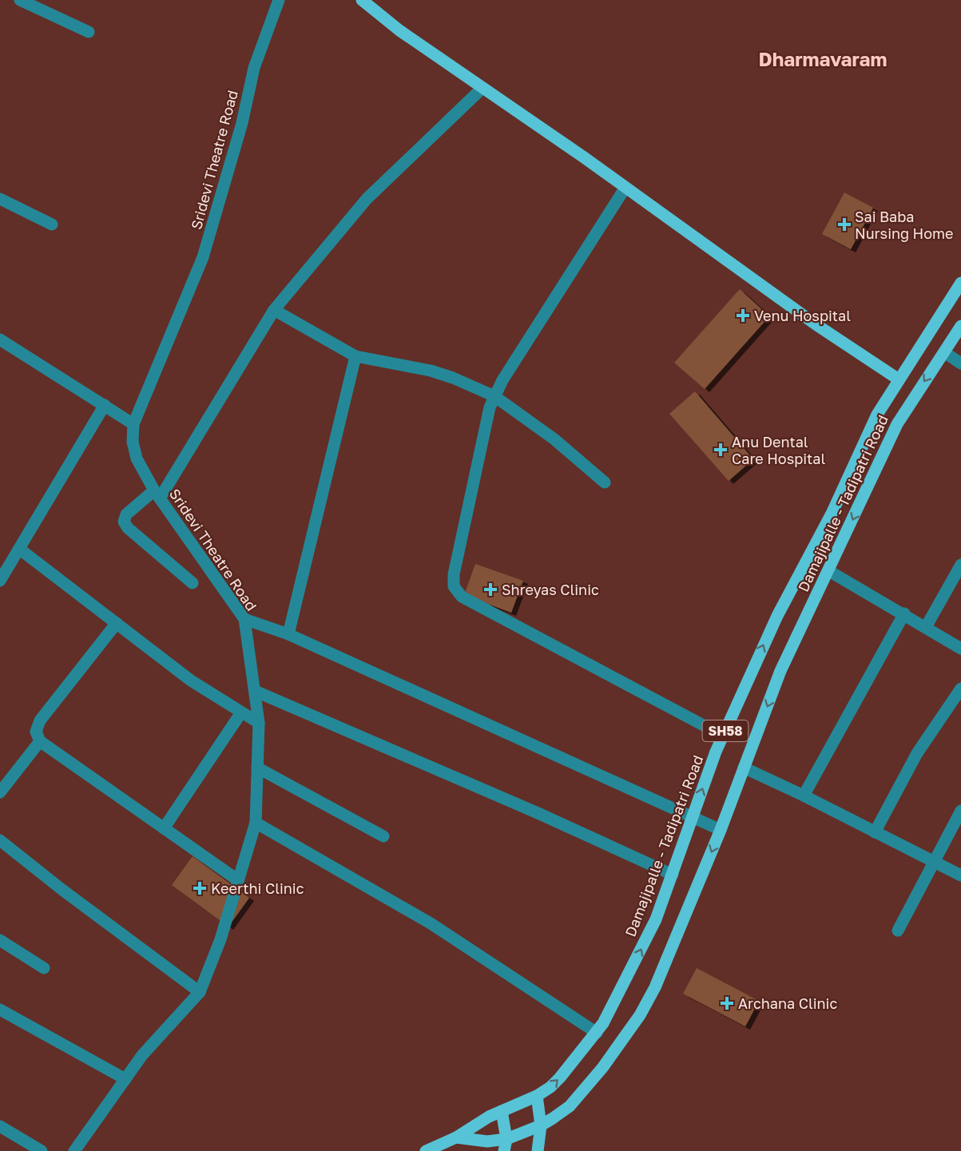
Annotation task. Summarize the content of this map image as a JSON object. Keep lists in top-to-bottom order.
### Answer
{
  "streets": {
    "main road": ["Damajipalle - Tadipatri Road", "SH58"],
    "street": ["Sridevi Theatre Road"]
  },
  "districts": ["Dharmavaram"],
  "places": {
    "health": [
      "Sai Baba Nursing Home",
      "Venu Hospital",
      "Anu Dental Care Hospital",
      "Shreyas Clinic",
      "Keerthi Clinic",
      "Archana Clinic"
    ]
  }
}
